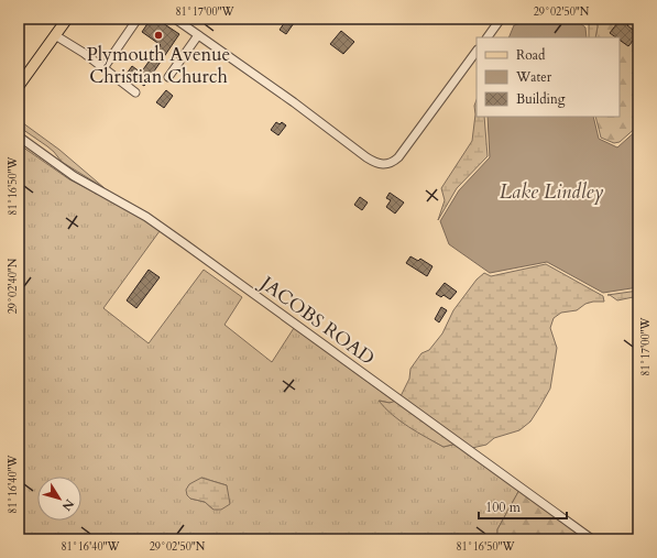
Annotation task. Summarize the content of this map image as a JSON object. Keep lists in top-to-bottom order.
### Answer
{
  "streets": {
    "street": ["JACOBS ROAD"]
  },
  "water": ["Lake Lindley"],
  "places": ["Plymouth Avenue Christian Church"],
  "legend": ["Road", "Water", "Building"],
  "scale_bar": "100 m",
  "north": "bottom right",
  "coordinates": [
    "81°17'00\"W",
    "29°02'50\"N",
    "81°16'50\"W",
    "29°02'40\"N",
    "81°16'40\"W"
  ]
}
